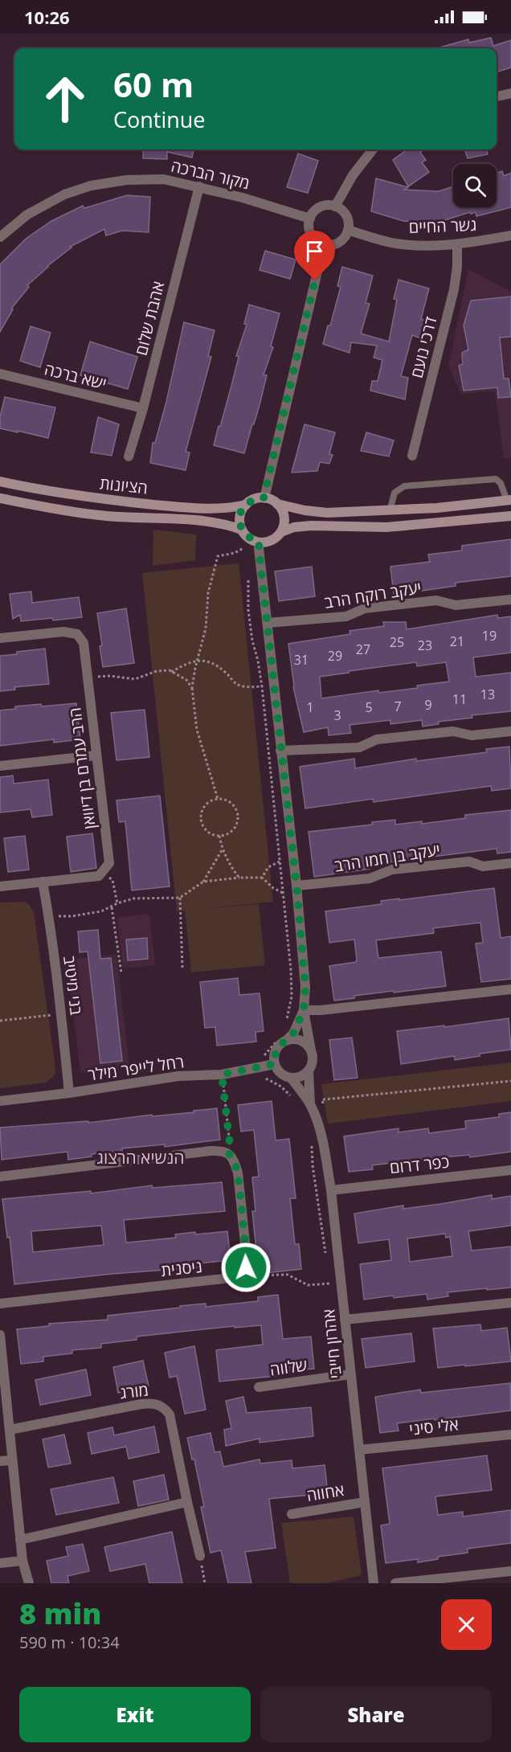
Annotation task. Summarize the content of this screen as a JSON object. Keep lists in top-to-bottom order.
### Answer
{
  "streets": {
    "street": [
      "מקור הברכה",
      "גשר החיים",
      "אהבת שלום",
      "דרכי נועם",
      "ישא ברכה",
      "הציונות",
      "יעקב רוקח הרב",
      "הרב עמרם בן דיוואן",
      "יעקב בן חמו הרב",
      "בני מיטיב",
      "רחל לייפר מילר",
      "כפר דרום",
      "ניסנית",
      "אהרון חייבי",
      "שלווה",
      "מורג",
      "אלי סיני",
      "אחווה"
    ]
  },
  "crossings": [
    ["מקור הברכה", "גשר החיים"],
    ["מקור הברכה", "אהבת שלום"],
    ["גשר החיים", "דרכי נועם"],
    ["אהבת שלום", "ישא ברכה"],
    ["בני מיטיב", "רחל לייפר מילר"],
    ["רחל לייפר מילר", "אהרון חייבי"],
    ["כפר דרום", "אהרון חייבי"],
    ["אהרון חייבי", "שלווה"],
    ["אהרון חייבי", "אלי סיני"],
    ["אהרון חייבי", "אחווה"]
  ],
  "districts": ["הנשיא הרצוג"],
  "house_numbers": [
    "19",
    "21",
    "25",
    "23",
    "27",
    "29",
    "31",
    "13",
    "11",
    "9",
    "7",
    "1",
    "5",
    "3"
  ],
  "page": {
    "status": "10:26",
    "turn": ["60 m", "Continue"],
    "heading": ["8 min", "590 m · 10:34"],
    "buttons": ["Exit", "Share"]
  }
}
